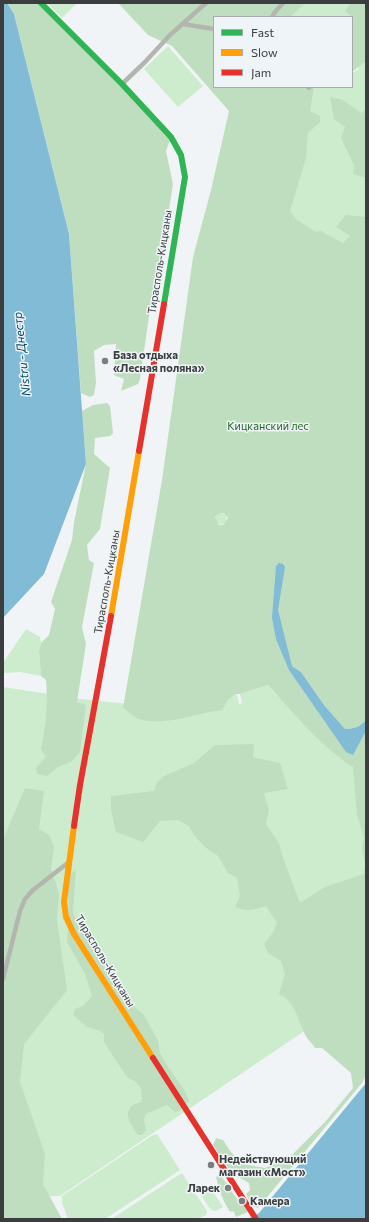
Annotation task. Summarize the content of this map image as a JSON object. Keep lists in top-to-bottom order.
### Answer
{
  "streets": {
    "street": ["Тирасполь-Кицканы"]
  },
  "water": ["Nistru - Днестр"],
  "parks": ["Кицканский лес"],
  "places": [
    "База отдыха «Лесная поляна»",
    "Недействующий магазин «Мост»",
    "Ларек",
    "Камера"
  ],
  "legend": ["Fast", "Slow", "Jam"]
}
